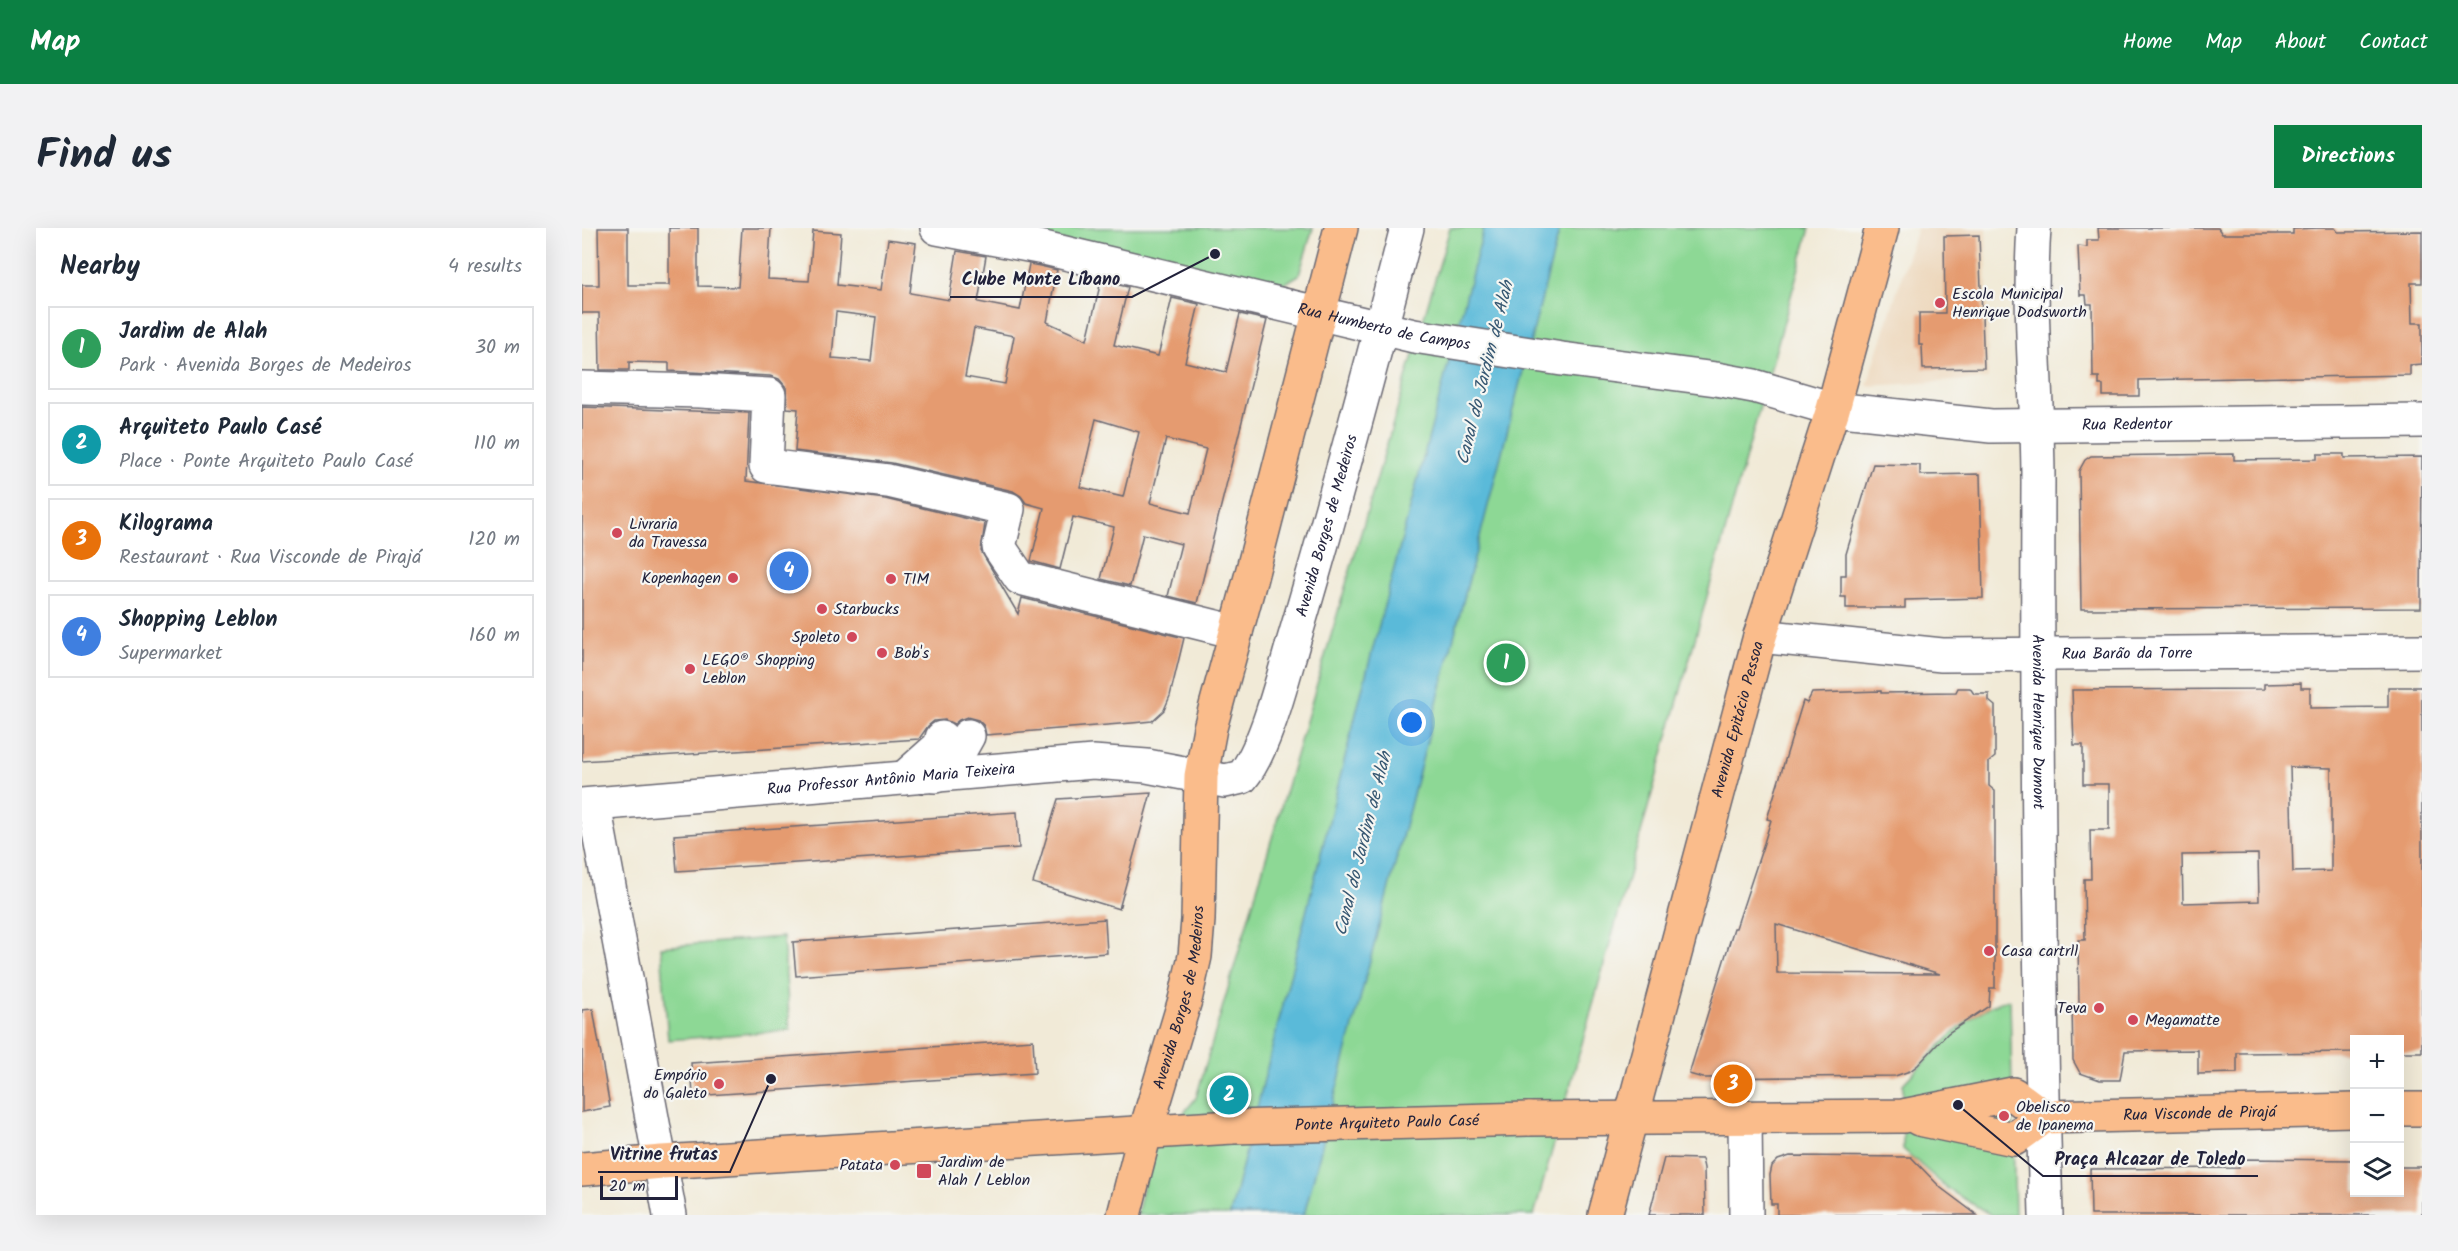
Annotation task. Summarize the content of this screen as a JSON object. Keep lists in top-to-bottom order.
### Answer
{
  "streets": {
    "main road": [
      "Avenida Borges de Medeiros",
      "Avenida Epitácio Pessoa",
      "Rua Visconde de Pirajá",
      "Ponte Arquiteto Paulo Casé"
    ],
    "street": [
      "Rua Humberto de Campos",
      "Rua Redentor",
      "Rua Barão da Torre",
      "Avenida Henrique Dumont",
      "Rua Professor Antônio Maria Teixeira"
    ]
  },
  "crossings": [
    ["Rua Humberto de Campos", "Rua Redentor"],
    ["Rua Humberto de Campos", "Avenida Borges de Medeiros"],
    ["Rua Humberto de Campos", "Avenida Epitácio Pessoa"],
    ["Rua Redentor", "Avenida Epitácio Pessoa"],
    ["Rua Redentor", "Avenida Henrique Dumont"],
    ["Avenida Borges de Medeiros", "Rua Professor Antônio Maria Teixeira"],
    ["Avenida Borges de Medeiros", "Ponte Arquiteto Paulo Casé"],
    ["Rua Barão da Torre", "Avenida Epitácio Pessoa"],
    ["Rua Barão da Torre", "Avenida Henrique Dumont"],
    ["Avenida Epitácio Pessoa", "Ponte Arquiteto Paulo Casé"],
    ["Avenida Henrique Dumont", "Rua Visconde de Pirajá"]
  ],
  "water": ["Canal do Jardim de Alah"],
  "places": {
    "other": [
      "Clube Monte Líbano",
      "Escola Municipal Henrique Dodsworth",
      "Livraria da Travessa",
      "Kopenhagen",
      "TIM",
      "Starbucks",
      "Spoleto",
      "Bob's",
      "LEGO® Shopping Leblon",
      "Casa cartrll",
      "Teva",
      "Megamatte",
      "Vitrine frutas",
      "Empório do Galeto",
      "Praça Alcazar de Toledo",
      "Obelisco de Ipanema",
      "Patata"
    ],
    "transit": ["Jardim de Alah / Leblon"]
  },
  "scale_bar": "20 m",
  "page": {
    "header": "Map",
    "nav": [
      "Home",
      "Map",
      "About",
      "Contact"
    ],
    "title": "Find us",
    "buttons": "Directions",
    "heading": ["Nearby", "4 results"],
    "list": [
      {
        "mark": "1",
        "name": "Jardim de Alah",
        "note": "Park · Avenida Borges de Medeiros",
        "value": "30 m"
      },
      {
        "mark": "2",
        "name": "Arquiteto Paulo Casé",
        "note": "Place · Ponte Arquiteto Paulo Casé",
        "value": "110 m"
      },
      {
        "mark": "3",
        "name": "Kilograma",
        "note": "Restaurant · Rua Visconde de Pirajá",
        "value": "120 m"
      },
      {
        "mark": "4",
        "name": "Shopping Leblon",
        "note": "Supermarket",
        "value": "160 m"
      }
    ],
    "pins": [
      "4",
      "1",
      "3",
      "2"
    ],
    "map_buttons": ["+", "−"],
    "scale": "20 m"
  }
}
